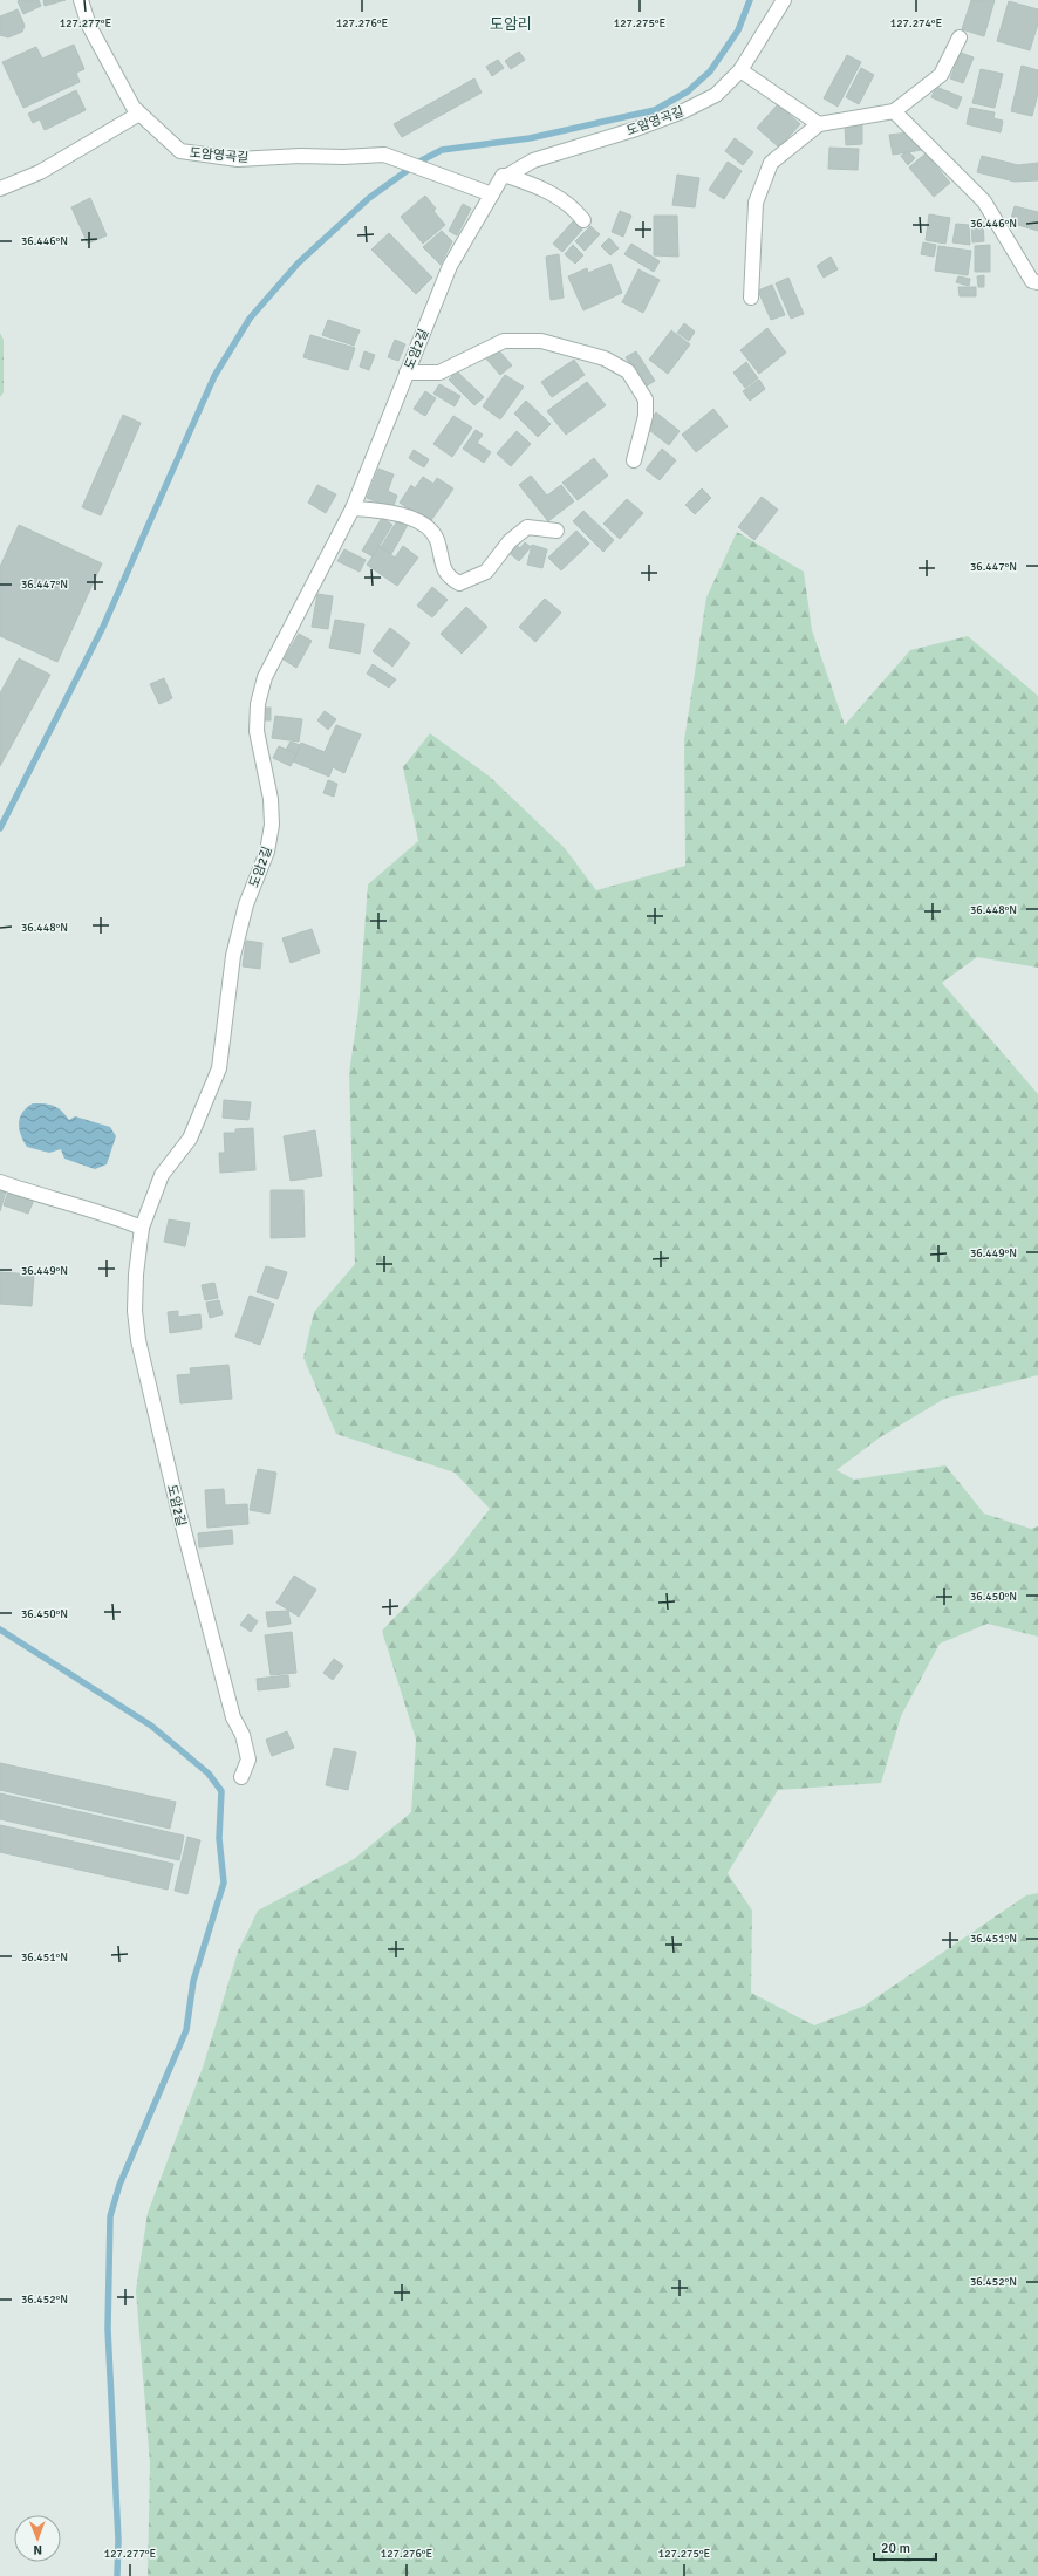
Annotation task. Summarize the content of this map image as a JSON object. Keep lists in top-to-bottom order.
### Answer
{
  "streets": {
    "street": ["도암영곡길", "도암2길"]
  },
  "crossings": [
    ["도암영곡길", "도암2길"]
  ],
  "districts": ["도암리"],
  "scale_bar": "20 m",
  "north": "bottom",
  "coordinates": [
    "127.277°E",
    "127.276°E",
    "127.275°E",
    "127.274°E",
    "36.446°N",
    "36.447°N",
    "36.448°N",
    "36.449°N",
    "36.450°N",
    "36.451°N",
    "36.452°N"
  ]
}
